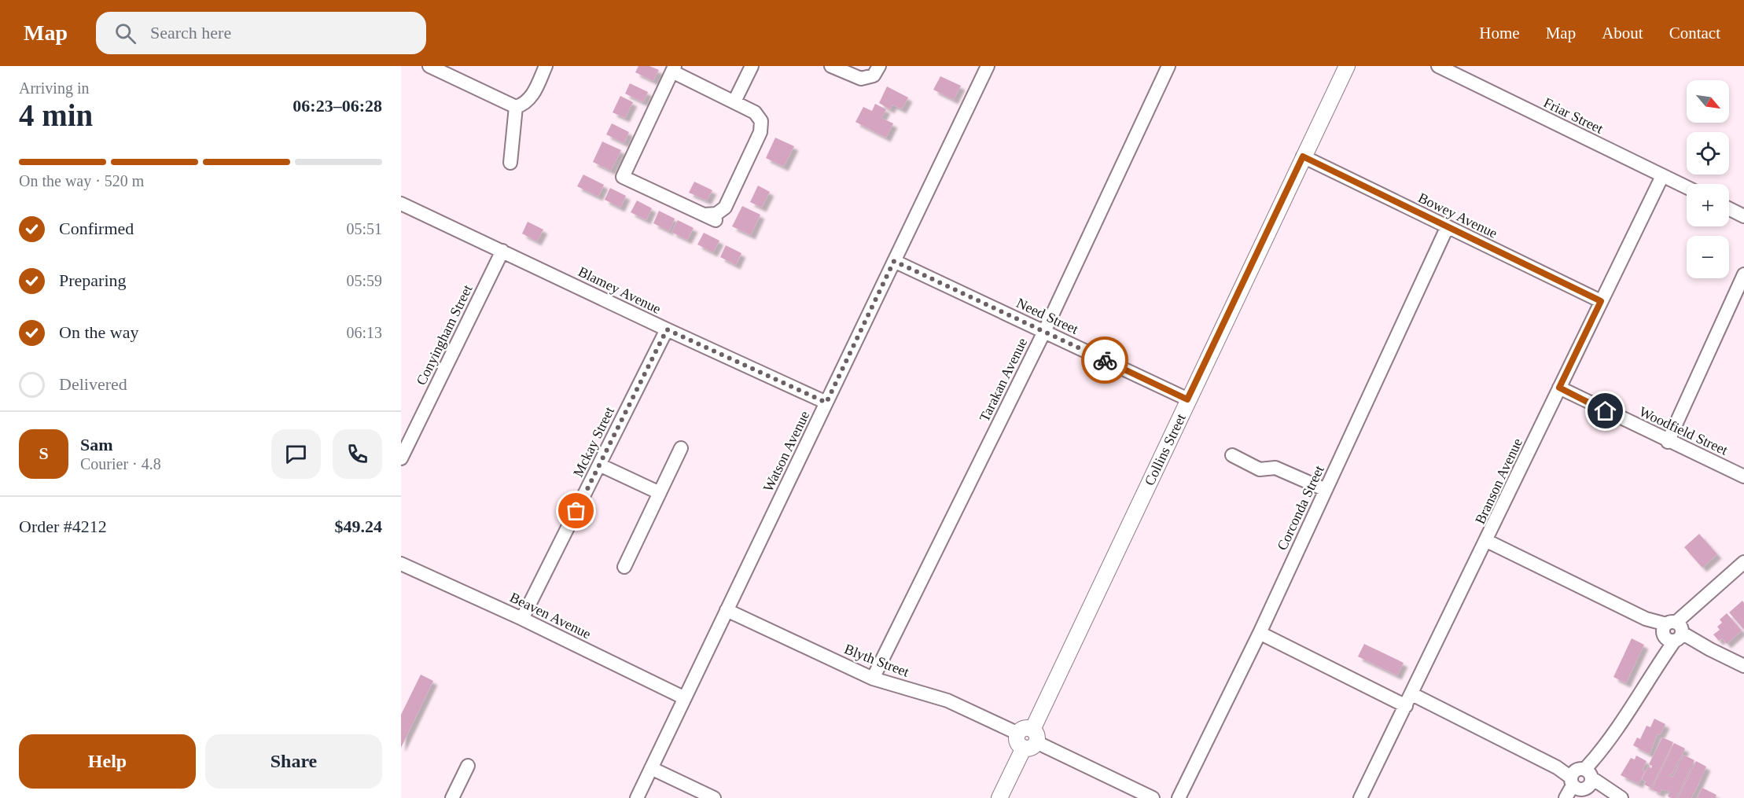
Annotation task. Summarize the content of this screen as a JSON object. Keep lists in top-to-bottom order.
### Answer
{
  "streets": {
    "street": [
      "Friar Street",
      "Bowey Avenue",
      "Blamey Avenue",
      "Need Street",
      "Conyingham Street",
      "Tarakan Avenue",
      "Woodfield Street",
      "Mckay Street",
      "Collins Street",
      "Watson Avenue",
      "Branson Avenue",
      "Corconda Street",
      "Beaven Avenue",
      "Blyth Street"
    ]
  },
  "crossings": [
    ["Friar Street", "Branson Avenue"],
    ["Bowey Avenue", "Collins Street"],
    ["Bowey Avenue", "Branson Avenue"],
    ["Bowey Avenue", "Corconda Street"],
    ["Blamey Avenue", "Conyingham Street"],
    ["Blamey Avenue", "Mckay Street"],
    ["Blamey Avenue", "Watson Avenue"],
    ["Need Street", "Tarakan Avenue"],
    ["Need Street", "Collins Street"],
    ["Need Street", "Watson Avenue"],
    ["Tarakan Avenue", "Blyth Street"],
    ["Woodfield Street", "Branson Avenue"],
    ["Mckay Street", "Beaven Avenue"],
    ["Collins Street", "Blyth Street"],
    ["Watson Avenue", "Beaven Avenue"],
    ["Watson Avenue", "Blyth Street"]
  ],
  "north": "bottom right",
  "page": {
    "header": "Map",
    "search": "Search here",
    "nav": [
      "Home",
      "Map",
      "About",
      "Contact"
    ],
    "heading": ["4 min", "Arriving in", "06:23–06:28"],
    "panel": [
      "Sam",
      "Courier · 4.8",
      "Order #4212",
      "$49.24"
    ],
    "map_buttons": ["+", "−"],
    "bar": "On the way · 520 m",
    "list": [
      ["Confirmed", "05:51"],
      ["Preparing", "05:59"],
      ["On the way", "06:13"],
      "Delivered"
    ],
    "round": "S",
    "buttons": ["Help", "Share"]
  }
}
